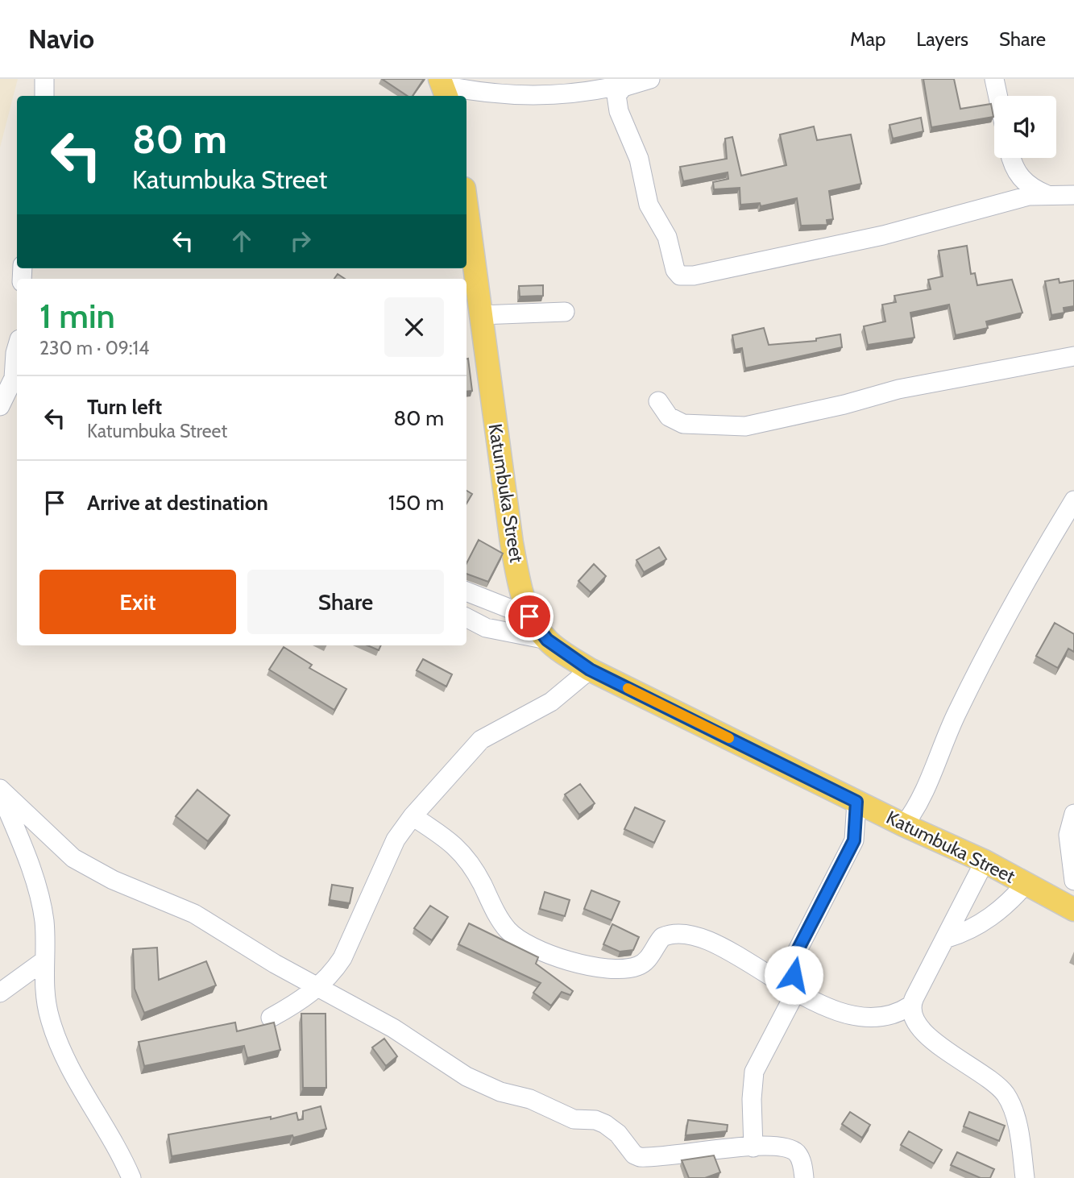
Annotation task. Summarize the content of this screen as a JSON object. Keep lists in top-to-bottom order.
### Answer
{
  "streets": {
    "main road": ["Katumbuka Street"]
  },
  "page": {
    "header": "Navio",
    "nav": ["Map", "Layers", "Share"],
    "turn": ["80 m", "Katumbuka Street"],
    "heading": ["1 min", "230 m · 09:14"],
    "list": [
      {
        "name": "Turn left",
        "note": "Katumbuka Street",
        "value": "80 m"
      },
      {
        "name": "Arrive at destination",
        "value": "150 m"
      }
    ],
    "buttons": ["Exit", "Share"]
  }
}
